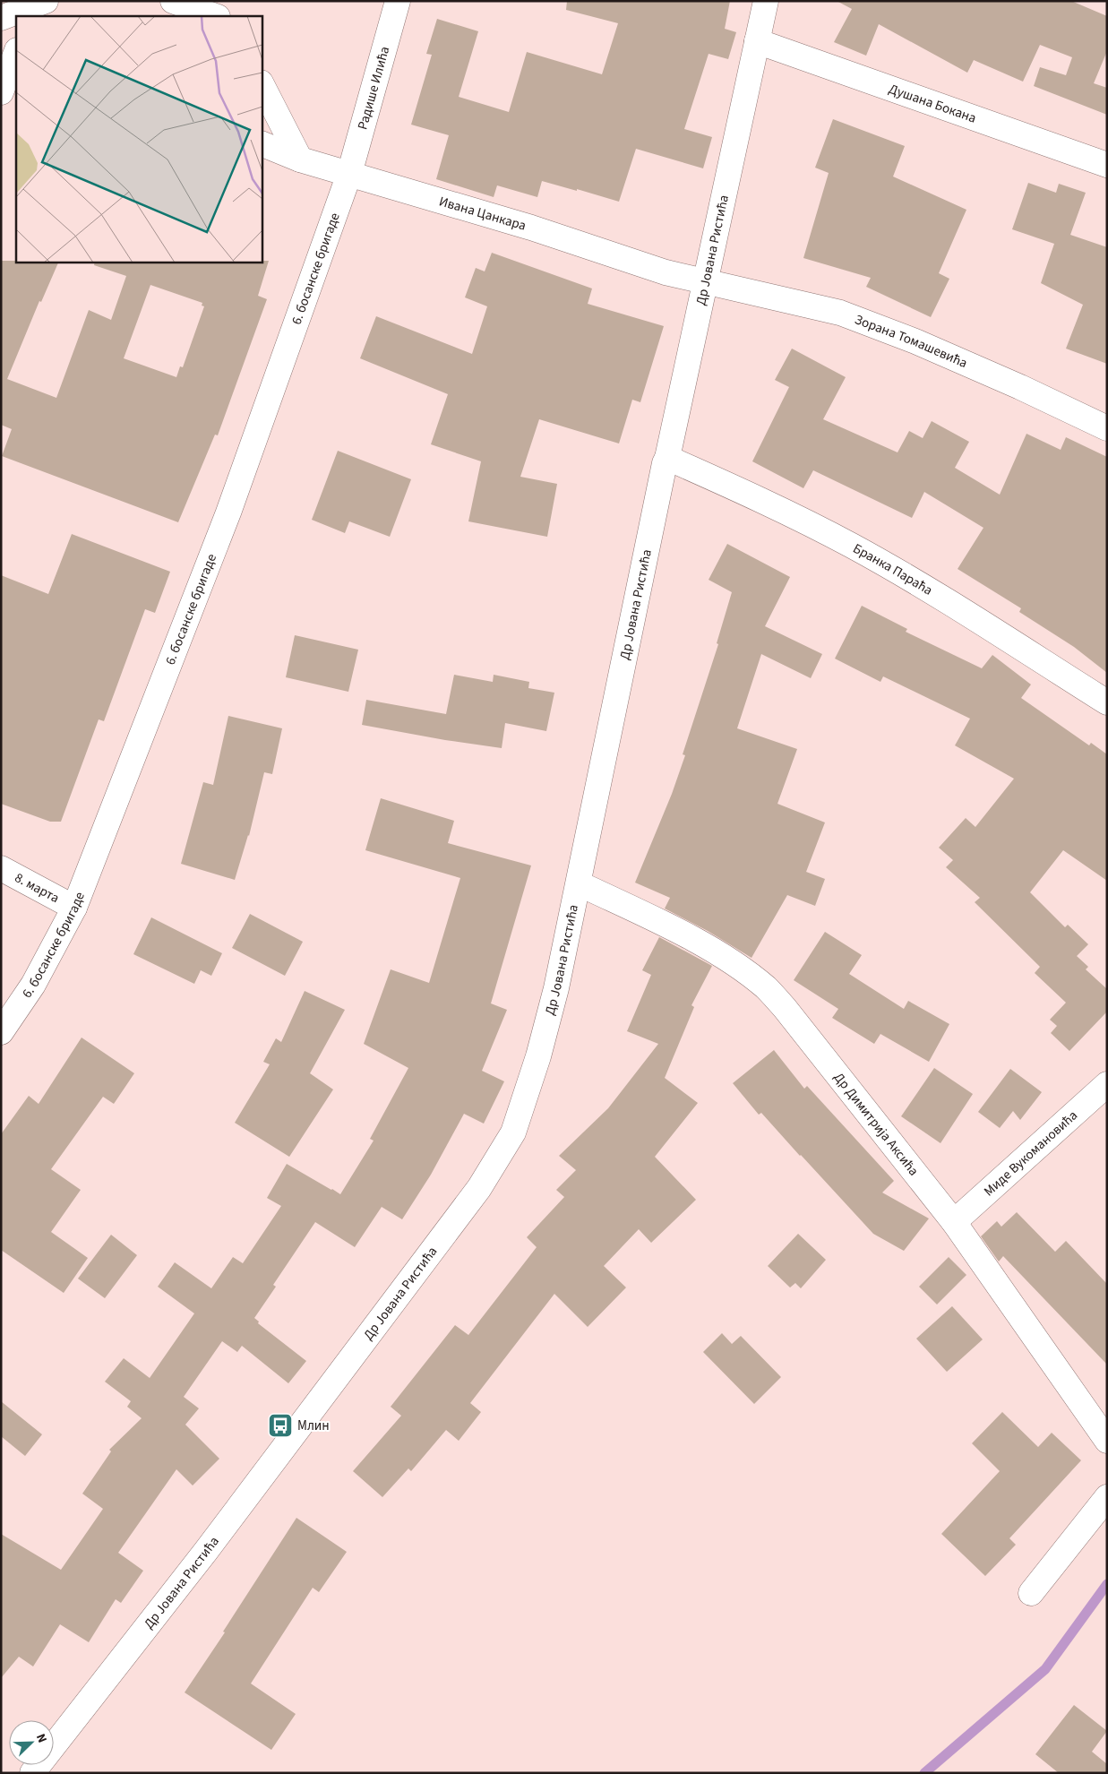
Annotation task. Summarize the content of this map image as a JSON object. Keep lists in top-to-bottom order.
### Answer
{
  "streets": {
    "street": [
      "Радише Илића",
      "Душана Бокана",
      "Ивана Цанкара",
      "Др Јована Ристића",
      "6. босанске бригаде",
      "Зорана Томашевића",
      "Бранка Параћа",
      "8. марта",
      "Др Димитрија Аксића",
      "Миде Вукомановића"
    ]
  },
  "crossings": [
    ["Радише Илића", "Ивана Цанкара"],
    ["Радише Илића", "6. босанске бригаде"],
    ["Душана Бокана", "Др Јована Ристића"],
    ["Ивана Цанкара", "Др Јована Ристића"],
    ["Ивана Цанкара", "6. босанске бригаде"],
    ["Ивана Цанкара", "Зорана Томашевића"],
    ["Др Јована Ристића", "Зорана Томашевића"],
    ["Др Јована Ристића", "Бранка Параћа"],
    ["Др Јована Ристића", "Др Димитрија Аксића"],
    ["6. босанске бригаде", "8. марта"],
    ["Др Димитрија Аксића", "Миде Вукомановића"]
  ],
  "places": {
    "bus stop": ["Млин"]
  },
  "north": "top right"
}
